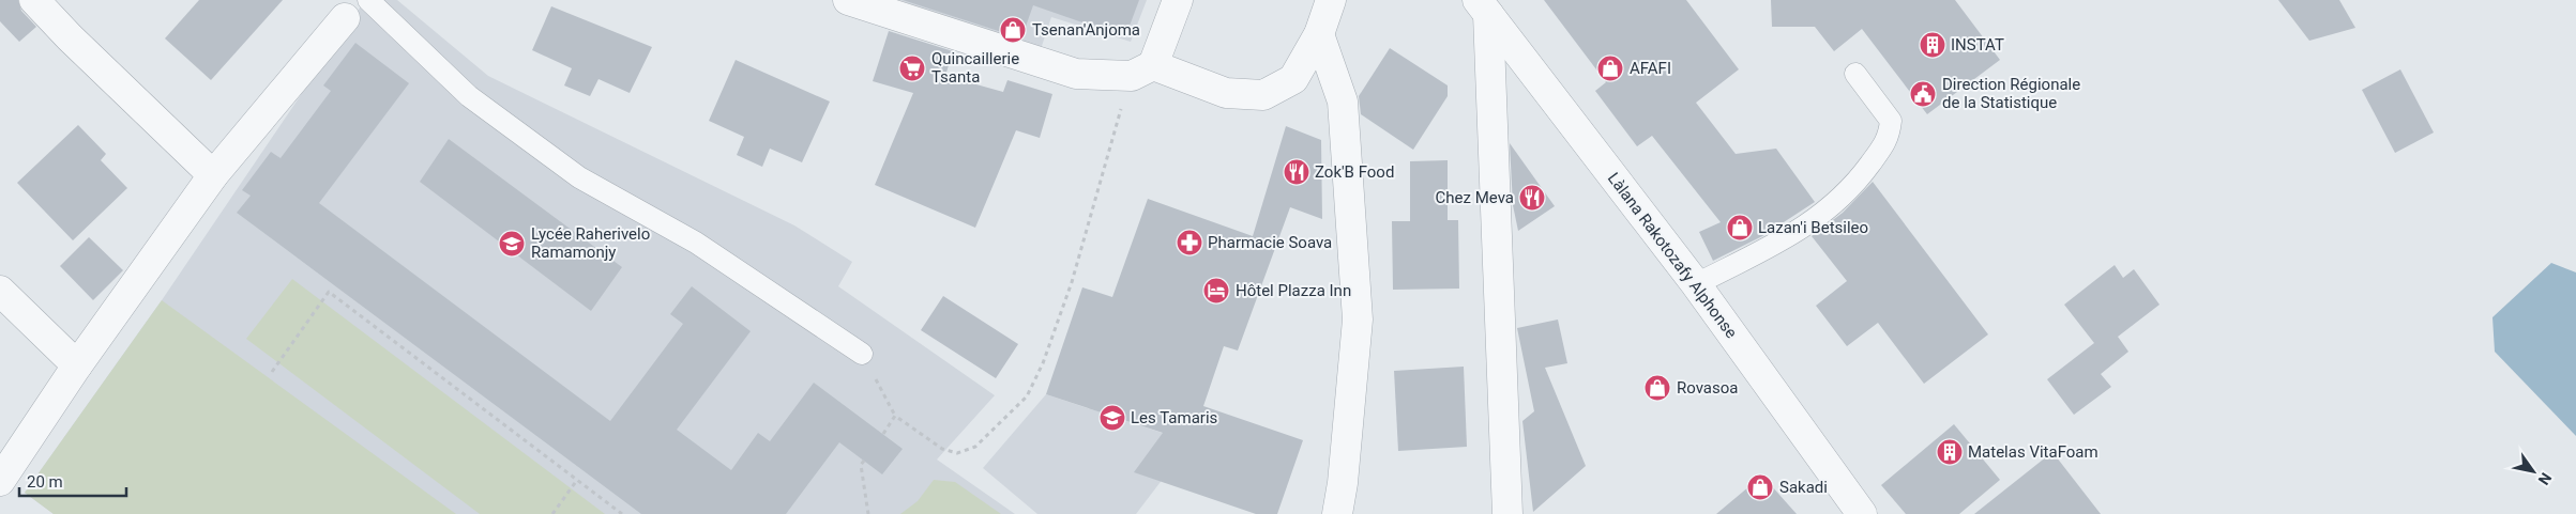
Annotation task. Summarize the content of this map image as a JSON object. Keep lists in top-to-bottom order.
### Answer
{
  "streets": {
    "street": ["Làlana Rakotozafy Alphonse"]
  },
  "places": {
    "shop": [
      "Tsenan'Anjoma",
      "AFAFI",
      "Lazan'i Betsileo",
      "Rovasoa",
      "Sakadi"
    ],
    "building": ["INSTAT", "Matelas VitaFoam"],
    "supermarket": ["Quincaillerie Tsanta"],
    "public building": ["Direction Régionale de la Statistique"],
    "restaurant": ["Zok'B Food", "Chez Meva"],
    "pharmacy": ["Pharmacie Soava"],
    "school or university": ["Lycée Raherivelo Ramamonjy", "Les Tamaris"],
    "hotel": ["Hôtel Plazza Inn"]
  },
  "scale_bar": "20 m",
  "north": "bottom right"
}
